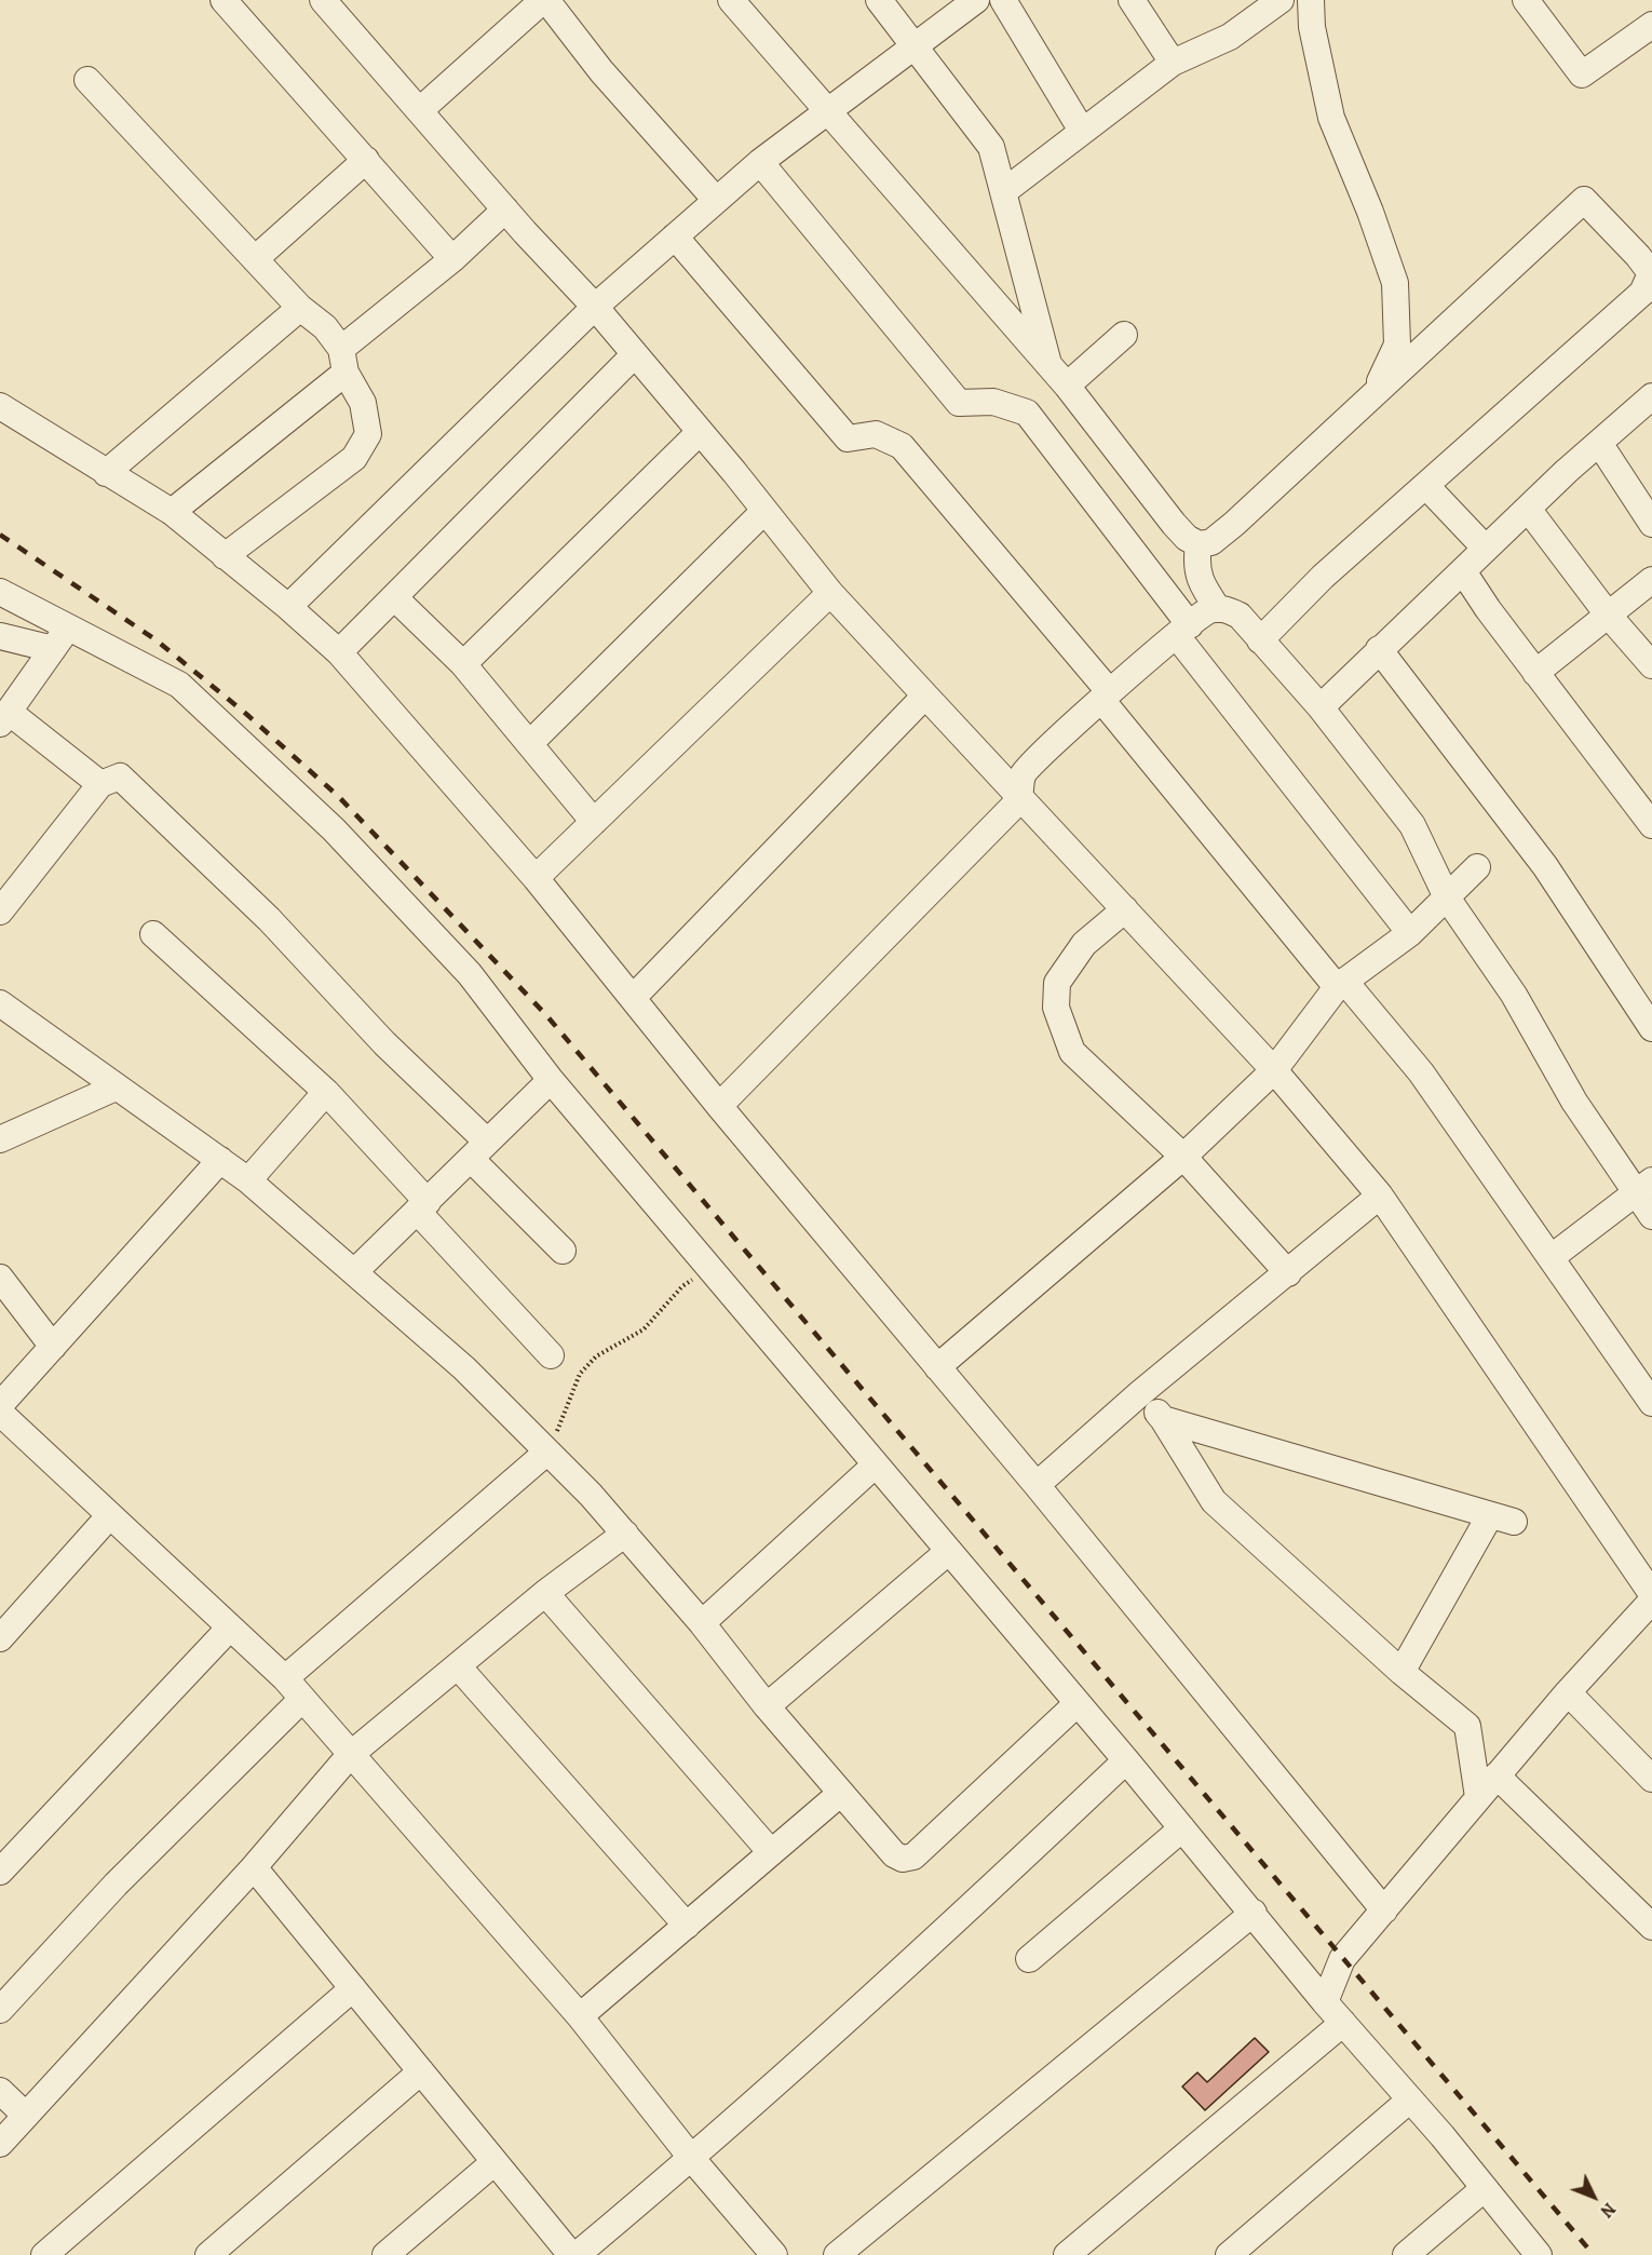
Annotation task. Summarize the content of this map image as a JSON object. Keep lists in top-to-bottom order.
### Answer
{
  "north": "bottom right"
}
